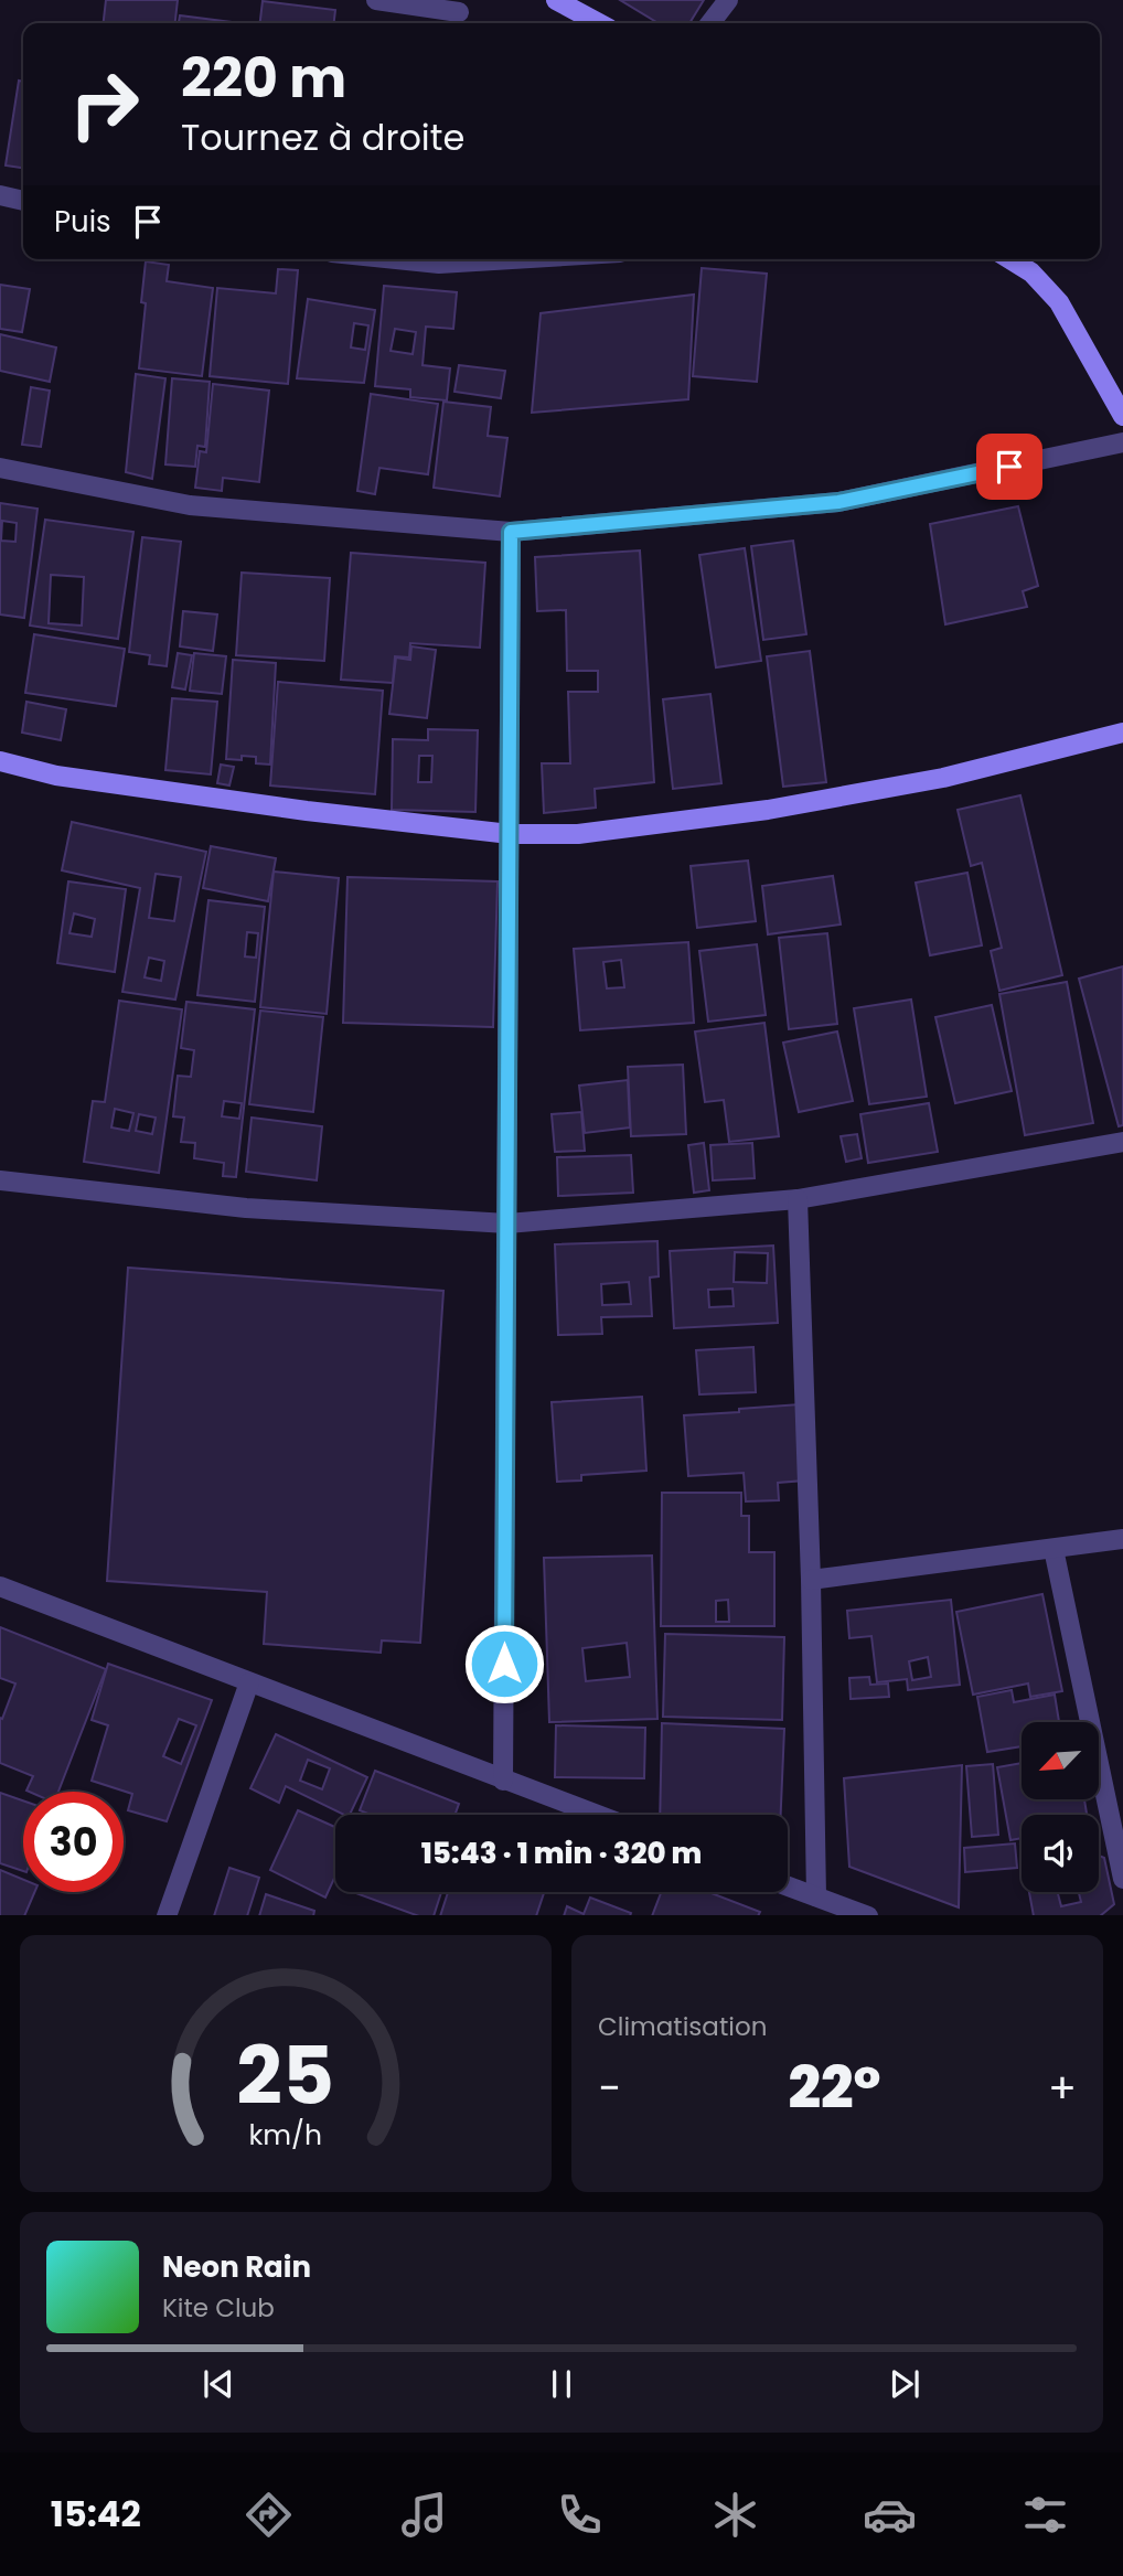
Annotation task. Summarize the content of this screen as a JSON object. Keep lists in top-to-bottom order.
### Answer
{
  "north": "bottom left",
  "page": {
    "turn": ["220 m", "Tournez à droite"],
    "then": "Puis",
    "limit": "30",
    "trip": "15:43 · 1 min · 320 m",
    "tile": "Climatisation",
    "heat": ["−", "22°", "+"],
    "song": ["Neon Rain", "Kite Club"],
    "tabs": "15:42",
    "gauge": ["25", "km/h"]
  }
}
